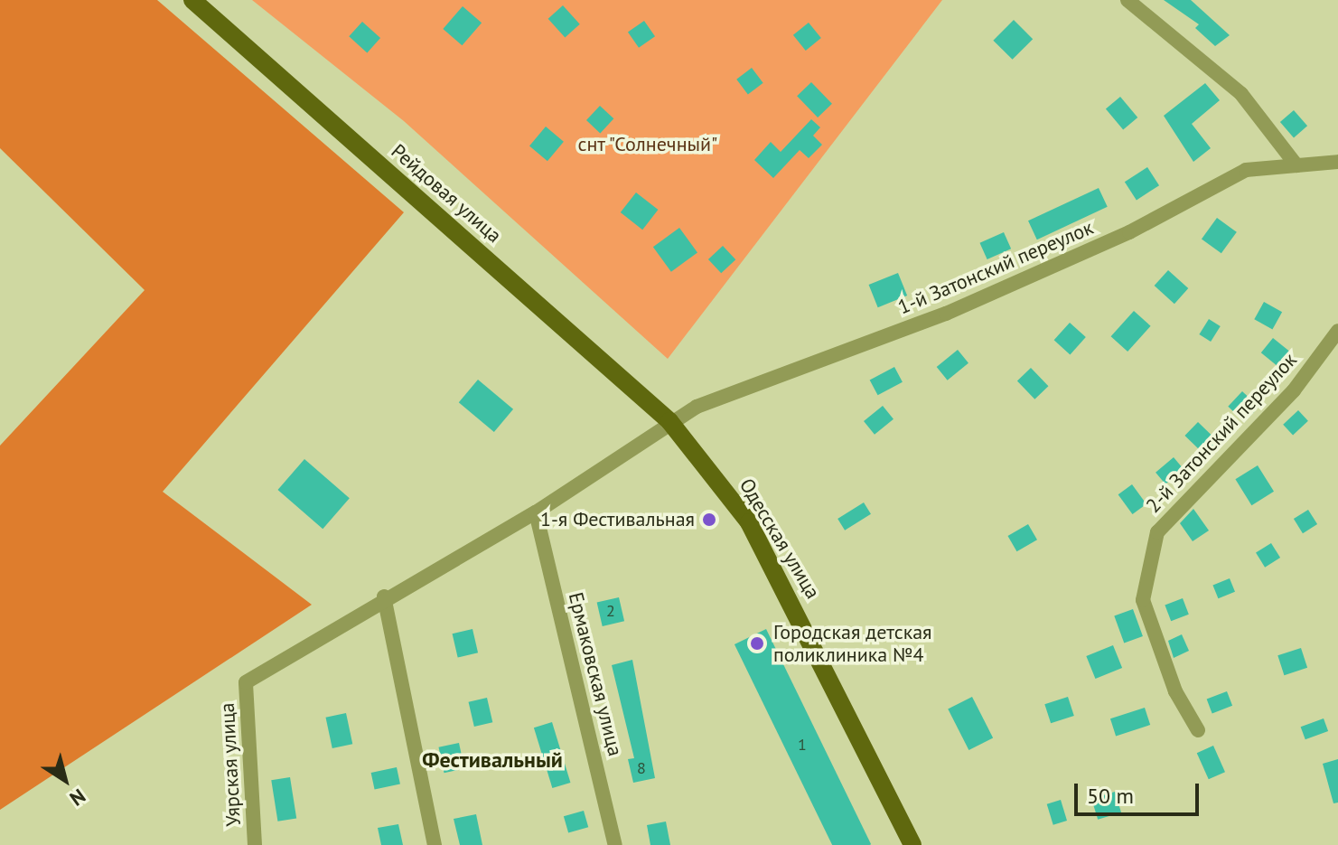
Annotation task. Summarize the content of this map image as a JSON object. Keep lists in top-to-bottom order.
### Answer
{
  "streets": {
    "main road": ["Рейдовая улица", "Одесская улица"],
    "street": [
      "1-й Затонский переулок",
      "2-й Затонский переулок",
      "Ермаковская улица",
      "Уярская улица"
    ]
  },
  "crossings": [
    ["Рейдовая улица", "1-й Затонский переулок"],
    ["Рейдовая улица", "Одесская улица"],
    ["1-й Затонский переулок", "Одесская улица"],
    ["1-й Затонский переулок", "Ермаковская улица"],
    ["1-й Затонский переулок", "Уярская улица"]
  ],
  "districts": ["Фестивальный"],
  "parks": ["снт \"Солнечный\""],
  "places": ["1-я Фестивальная", "Городская детская поликлиника №4"],
  "house_numbers": ["2", "1", "8"],
  "scale_bar": "50 m",
  "north": "bottom right"
}
